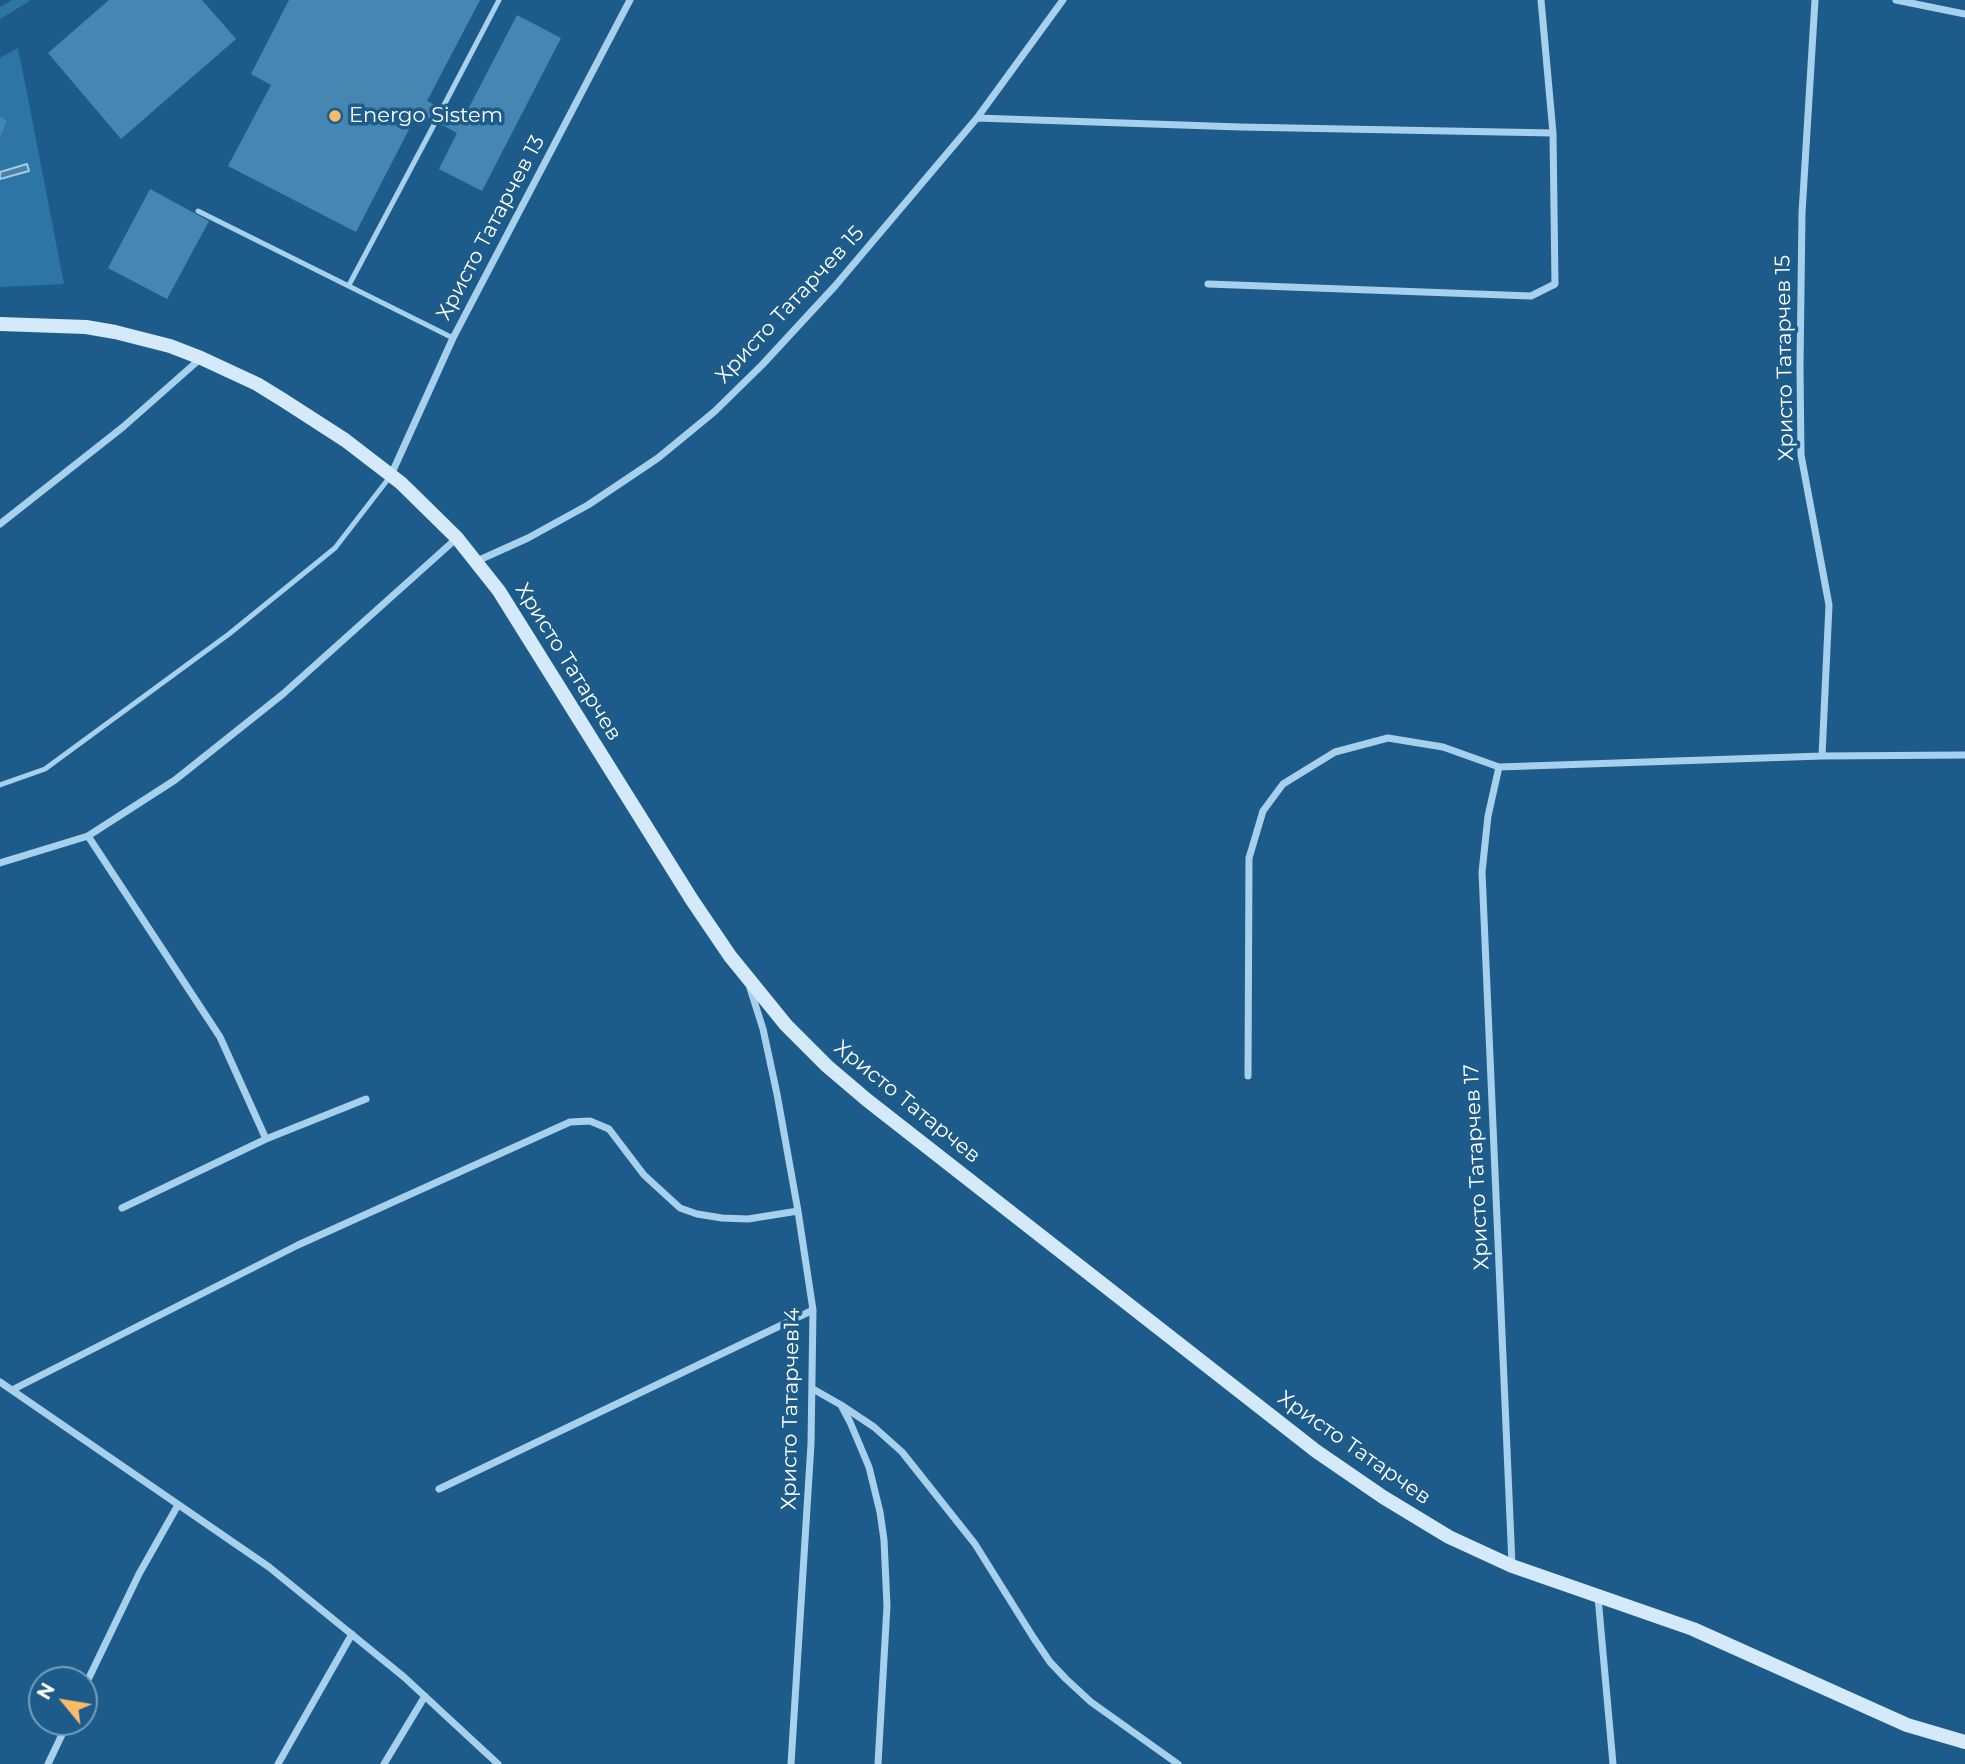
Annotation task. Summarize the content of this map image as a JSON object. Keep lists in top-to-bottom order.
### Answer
{
  "streets": {
    "main road": ["Христо Татарчев"],
    "street": [
      "Христо Татарчев 13",
      "Христо Татарчев 15",
      "Христо Татарчев 17",
      "Христо Татарчев14"
    ]
  },
  "crossings": [
    ["Христо Татарчев 13", "Христо Татарчев"],
    ["Христо Татарчев 15", "Христо Татарчев"],
    ["Христо Татарчев", "Христо Татарчев 17"],
    ["Христо Татарчев", "Христо Татарчев14"]
  ],
  "places": ["Energo Sistem"],
  "north": "top left"
}
